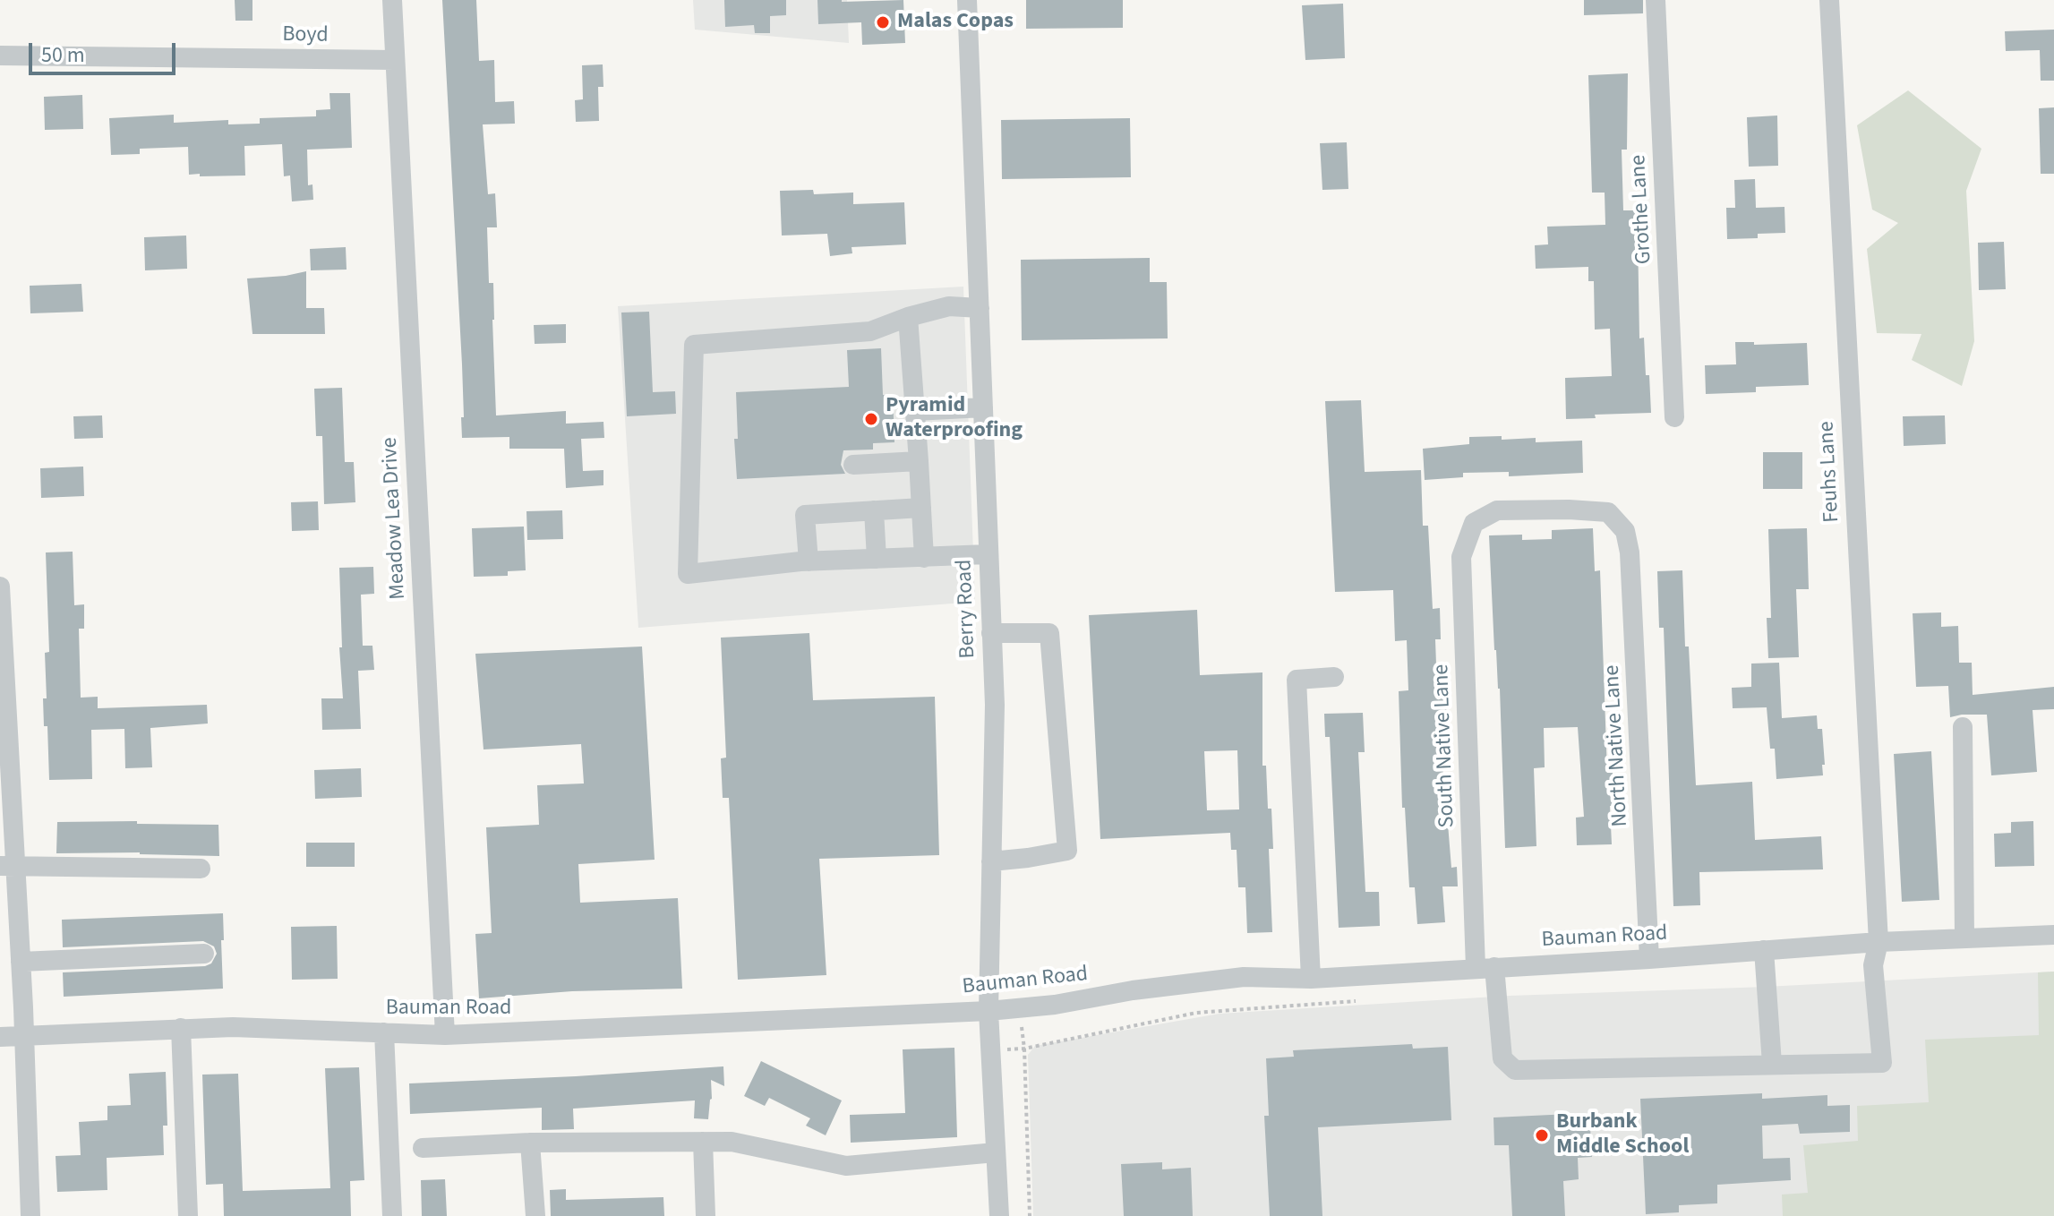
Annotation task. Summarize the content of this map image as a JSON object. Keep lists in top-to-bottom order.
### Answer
{
  "streets": {
    "street": [
      "Boyd",
      "Grothe Lane",
      "Feuhs Lane",
      "Meadow Lea Drive",
      "Berry Road",
      "South Native Lane",
      "North Native Lane",
      "Bauman Road"
    ]
  },
  "crossings": [
    ["Boyd", "Meadow Lea Drive"],
    ["Feuhs Lane", "South Native Lane"],
    ["Feuhs Lane", "Bauman Road"],
    ["Meadow Lea Drive", "Bauman Road"],
    ["Berry Road", "Bauman Road"],
    ["South Native Lane", "North Native Lane"],
    ["South Native Lane", "Bauman Road"],
    ["North Native Lane", "Bauman Road"]
  ],
  "places": ["Malas Copas", "Pyramid Waterproofing", "Burbank Middle School"],
  "scale_bar": "50 m"
}
